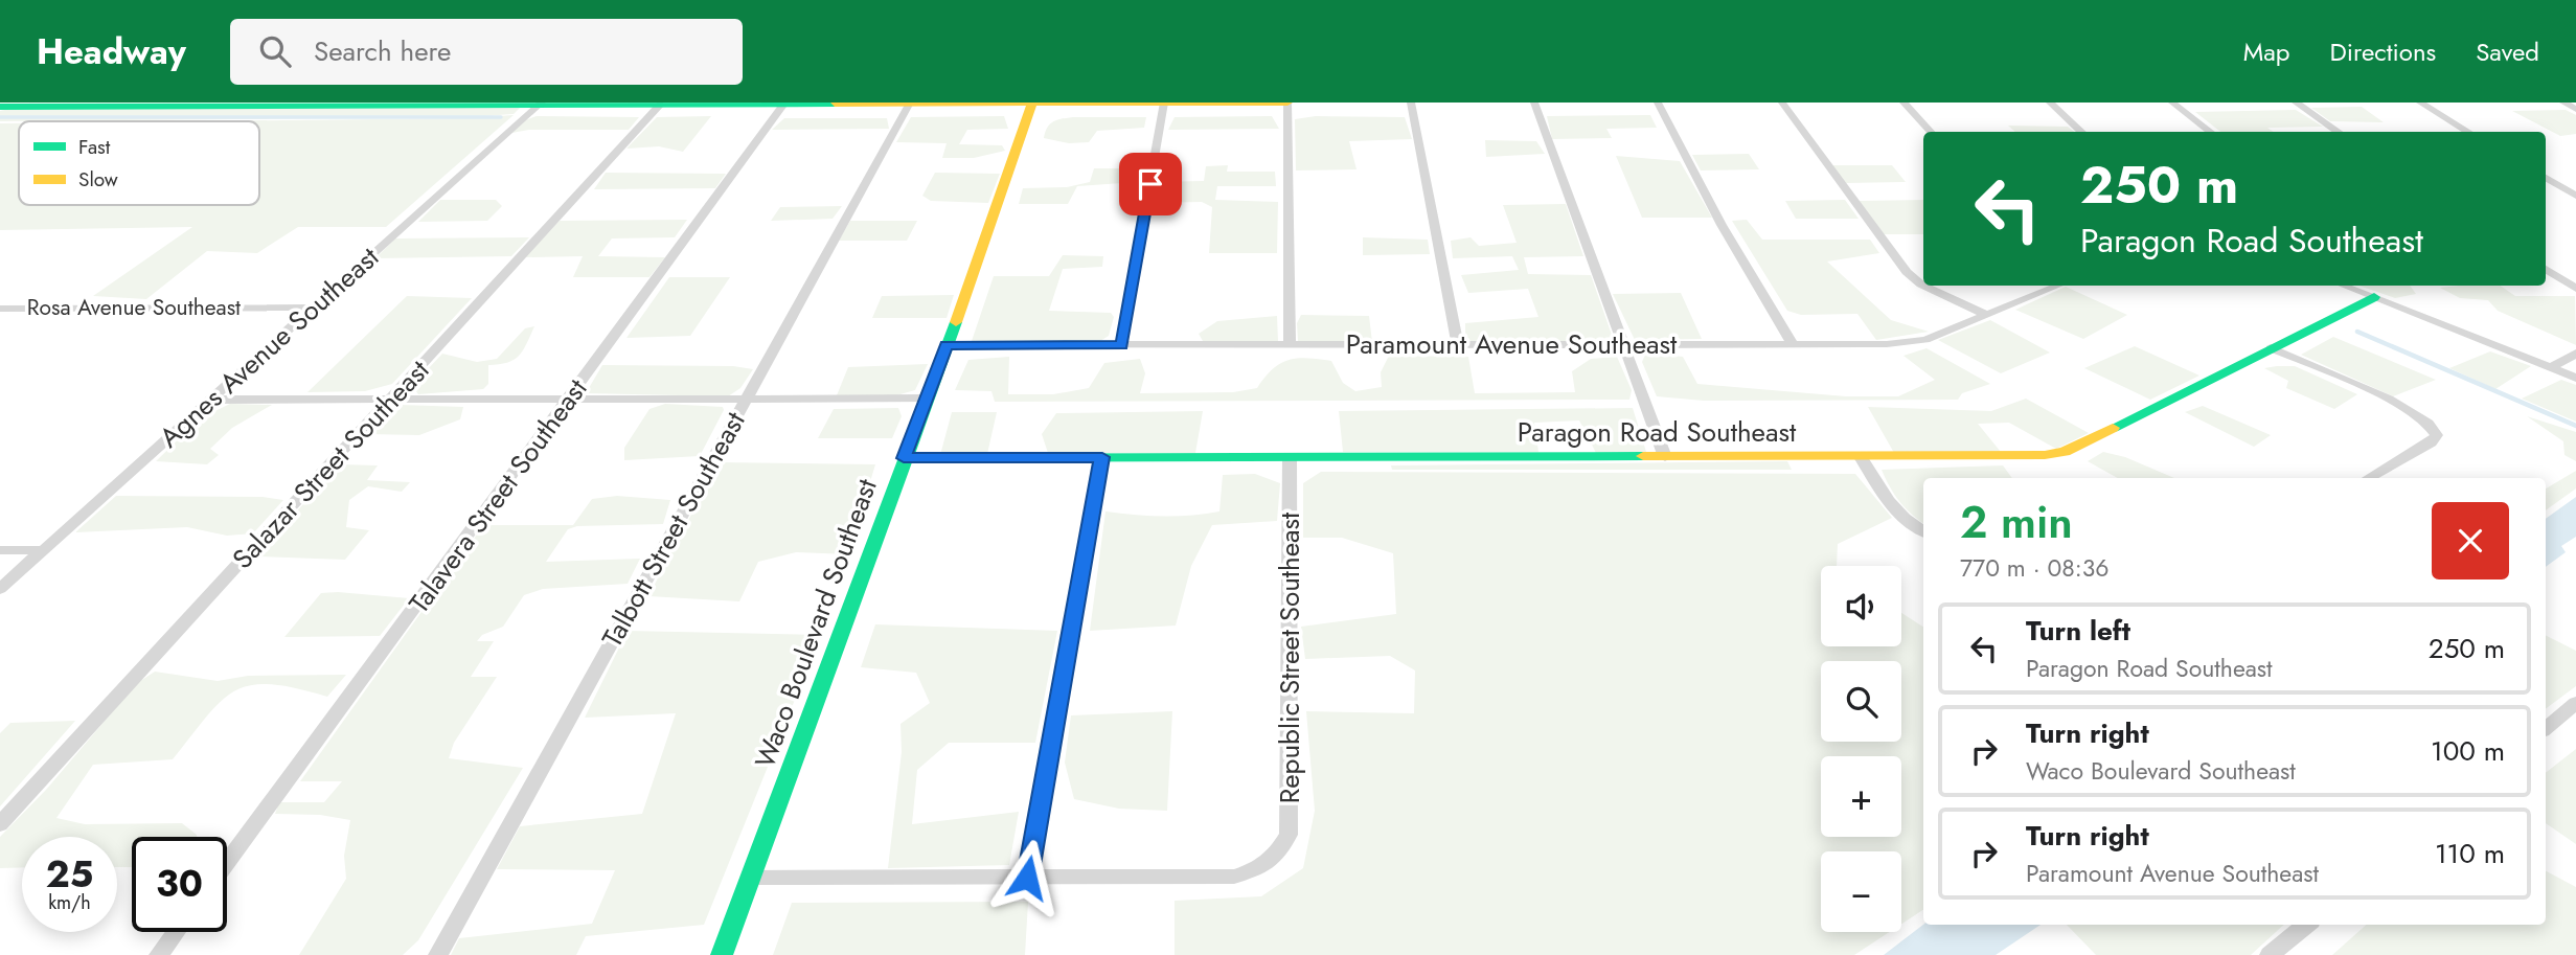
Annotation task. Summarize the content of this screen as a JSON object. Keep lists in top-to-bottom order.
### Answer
{
  "streets": {
    "street": [
      "Rosa Avenue Southeast",
      "Paramount Avenue Southeast",
      "Agnes Avenue Southeast",
      "Paragon Road Southeast",
      "Salazar Street Southeast",
      "Talavera Street Southeast",
      "Talbott Street Southeast",
      "Waco Boulevard Southeast",
      "Republic Street Southeast"
    ]
  },
  "crossings": [
    ["Rosa Avenue Southeast", "Agnes Avenue Southeast"],
    ["Paramount Avenue Southeast", "Waco Boulevard Southeast"],
    ["Paragon Road Southeast", "Waco Boulevard Southeast"],
    ["Paragon Road Southeast", "Republic Street Southeast"]
  ],
  "legend": ["Fast", "Slow"],
  "page": {
    "header": "Headway",
    "search": "Search here",
    "nav": ["Map", "Directions", "Saved"],
    "turn": ["250 m", "Paragon Road Southeast"],
    "heading": ["2 min", "770 m · 08:36"],
    "map_buttons": ["+", "−"],
    "list": [
      {
        "name": "Turn left",
        "note": "Paragon Road Southeast",
        "value": "250 m"
      },
      {
        "name": "Turn right",
        "note": "Waco Boulevard Southeast",
        "value": "100 m"
      },
      {
        "name": "Turn right",
        "note": "Paramount Avenue Southeast",
        "value": "110 m"
      }
    ],
    "speed": "25 km/h",
    "limit": "30"
  }
}
